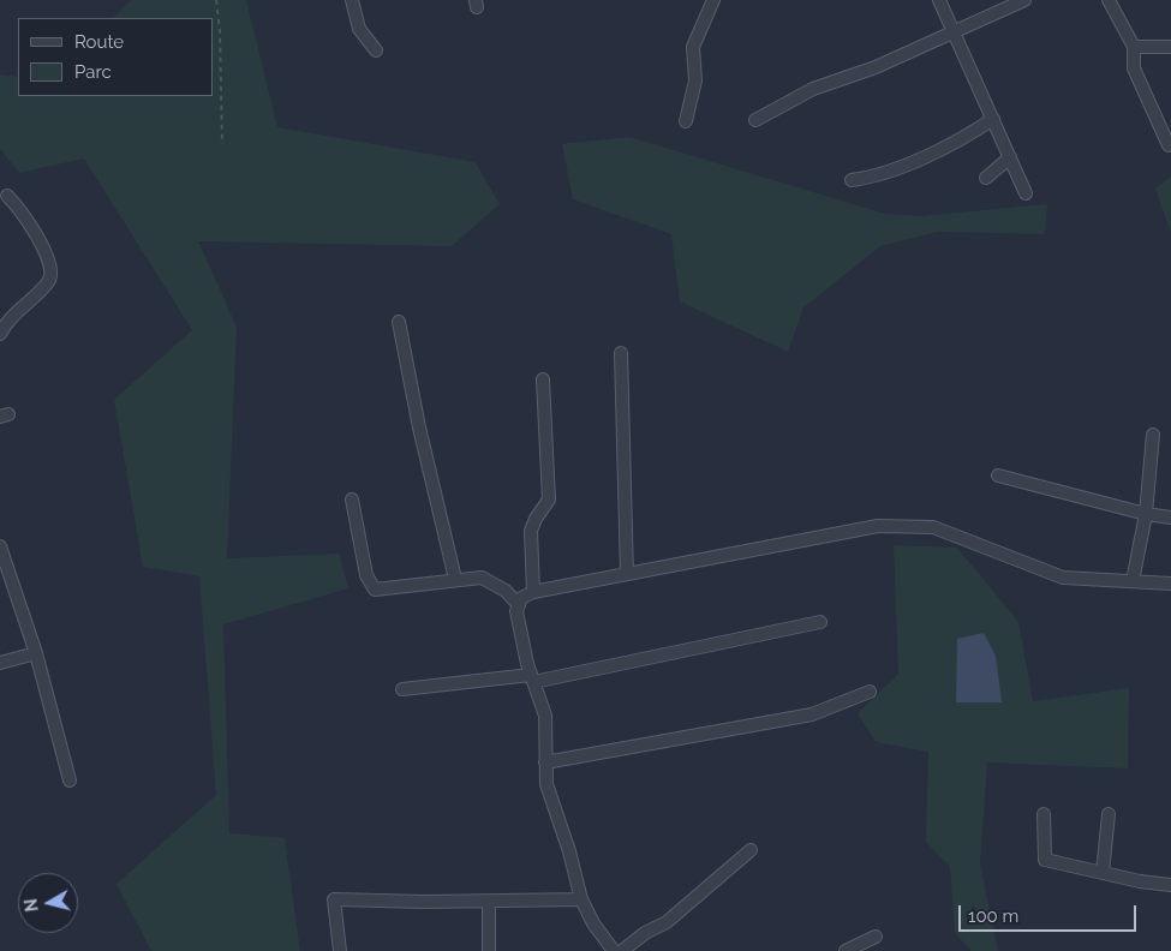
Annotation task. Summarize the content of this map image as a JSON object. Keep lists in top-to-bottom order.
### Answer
{
  "legend": ["Route", "Parc"],
  "scale_bar": "100 m",
  "north": "left"
}
